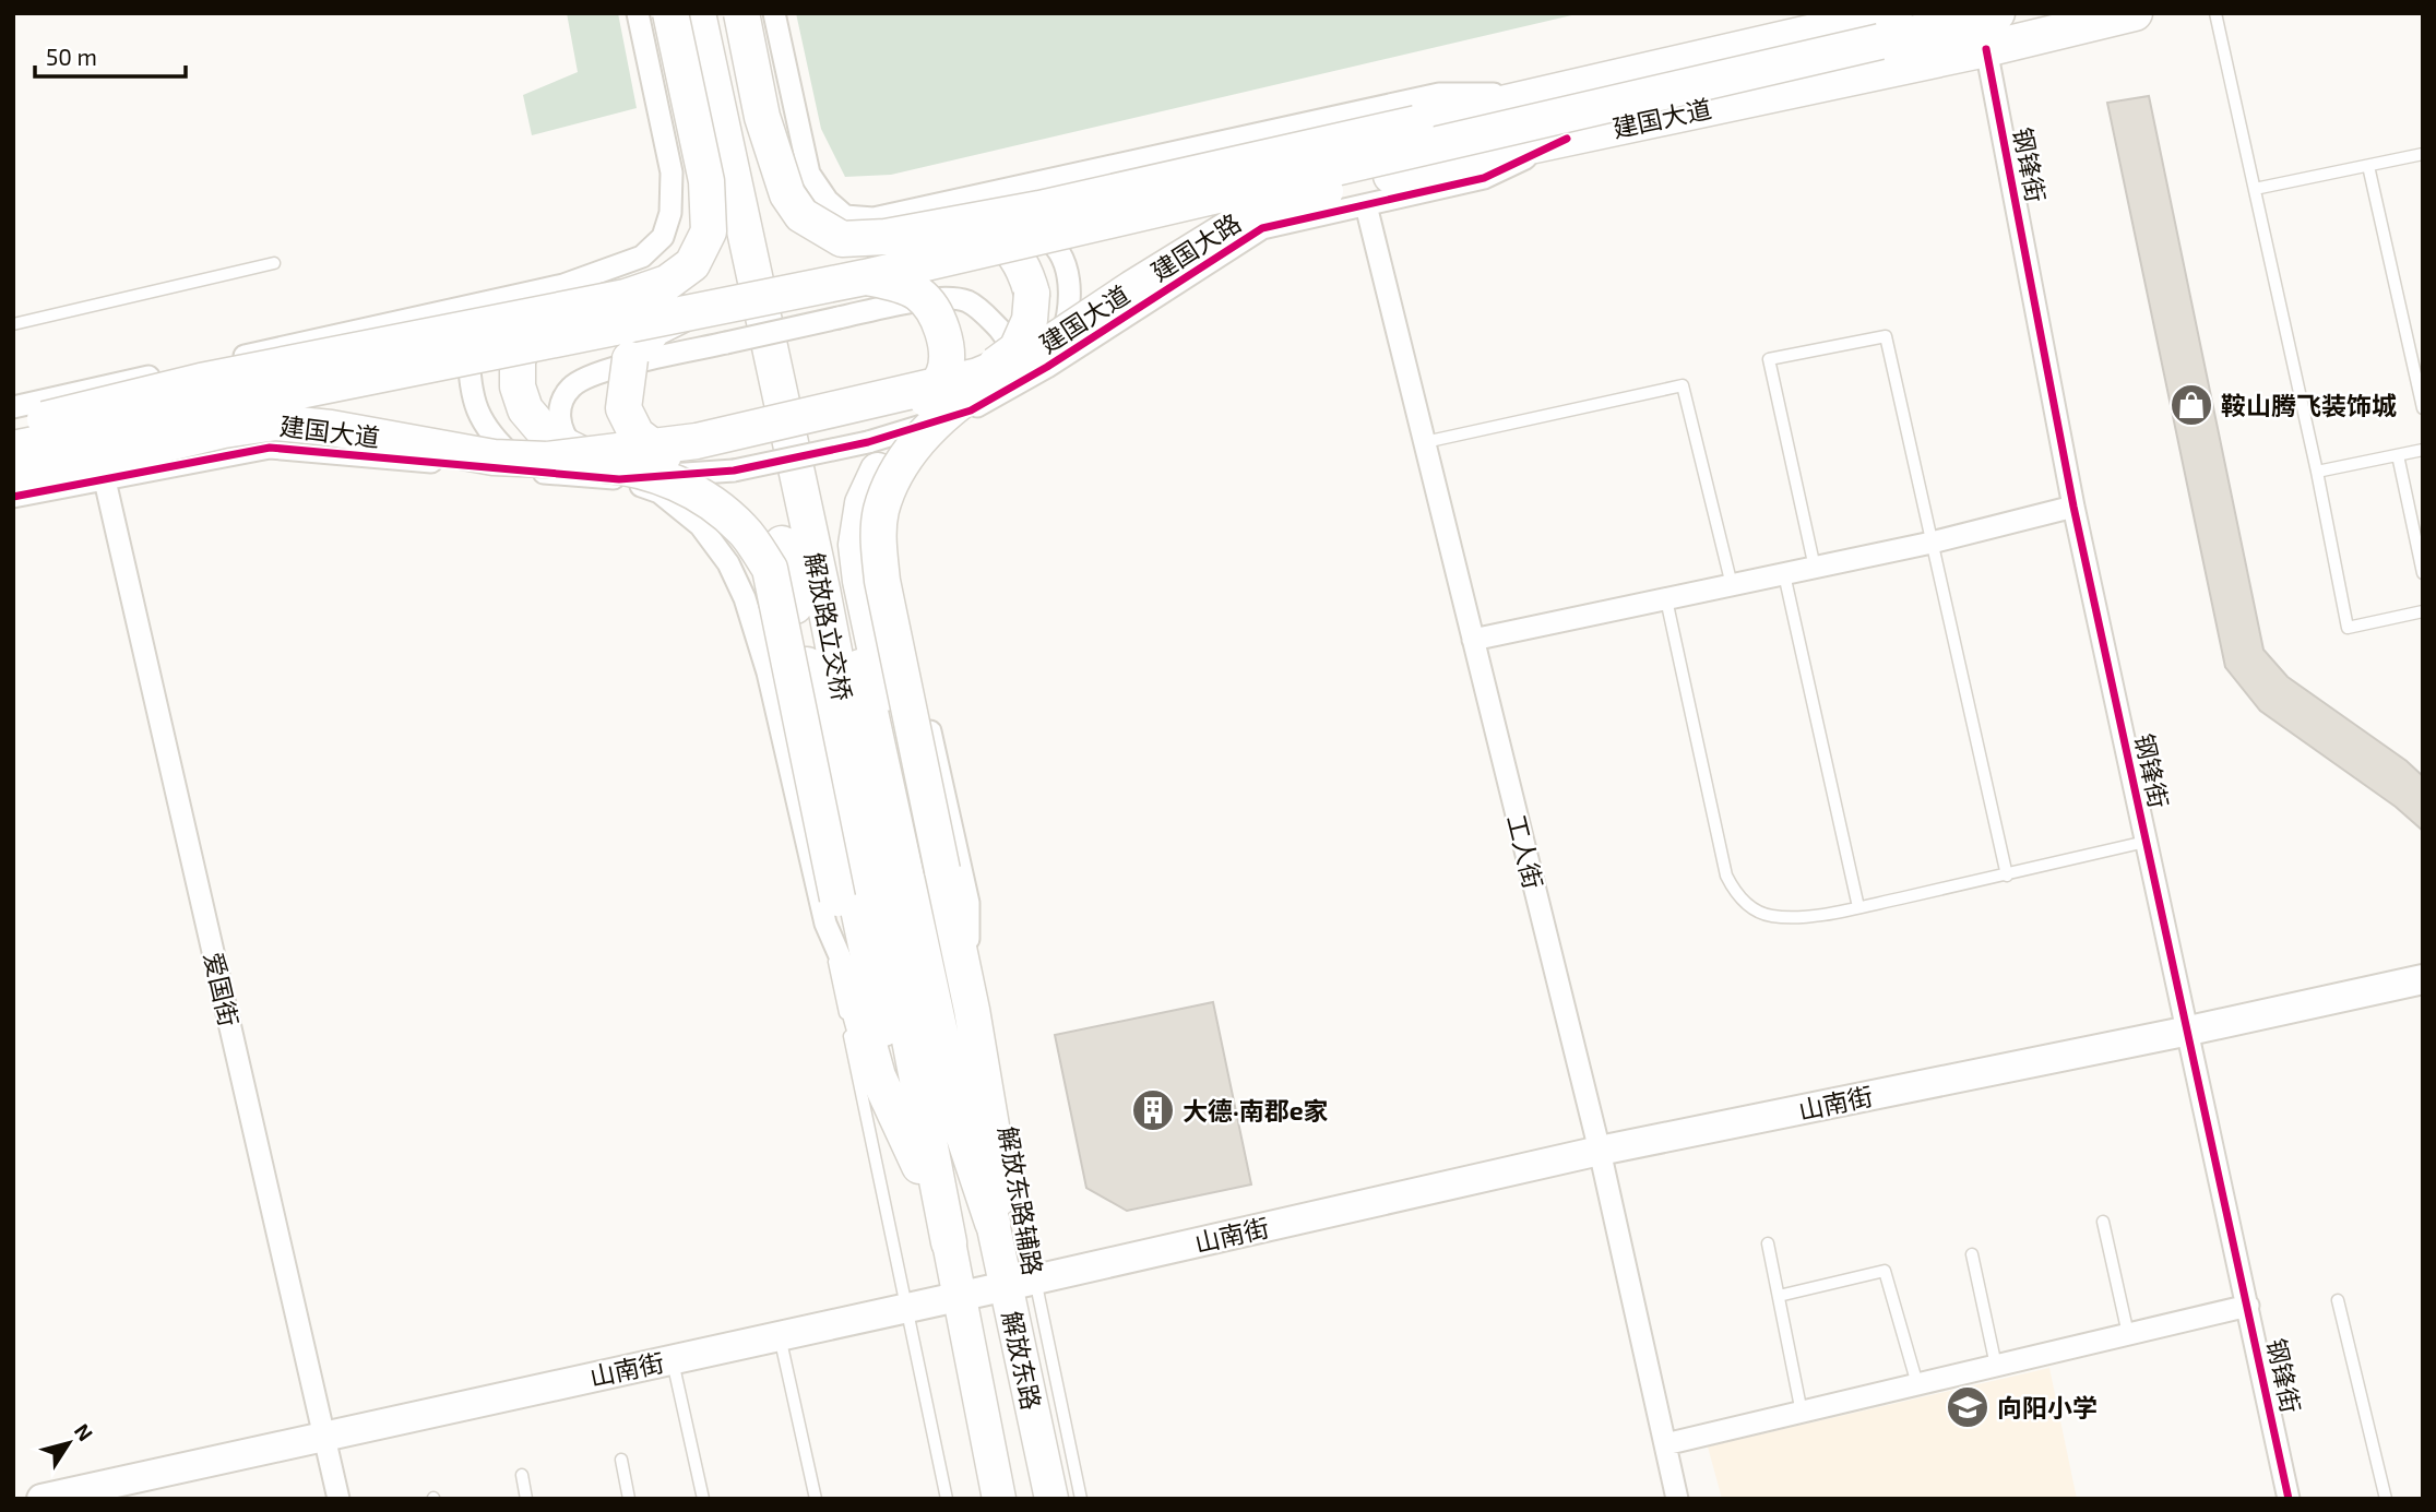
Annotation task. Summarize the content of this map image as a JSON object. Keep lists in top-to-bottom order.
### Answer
{
  "streets": {
    "highway": ["建国大道", "解放路立交桥"],
    "main road": ["山南街", "解放东路"],
    "street": [
      "钢锋街",
      "建国大路",
      "工人街",
      "爱国街"
    ],
    "lane": ["解放东路辅路"]
  },
  "crossings": [
    ["建国大道", "钢锋街"],
    ["建国大道", "建国大路"],
    ["钢锋街", "山南街"],
    ["建国大路", "工人街"],
    ["解放路立交桥", "解放东路"],
    ["工人街", "山南街"],
    ["爱国街", "山南街"],
    ["山南街", "解放东路辅路"],
    ["山南街", "解放东路"],
    ["解放东路辅路", "解放东路"]
  ],
  "places": {
    "shop": ["鞍山腾飞装饰城"],
    "building": ["大德·南郡e家"],
    "school or university": ["向阳小学"]
  },
  "scale_bar": "50 m",
  "north": "top right"
}
